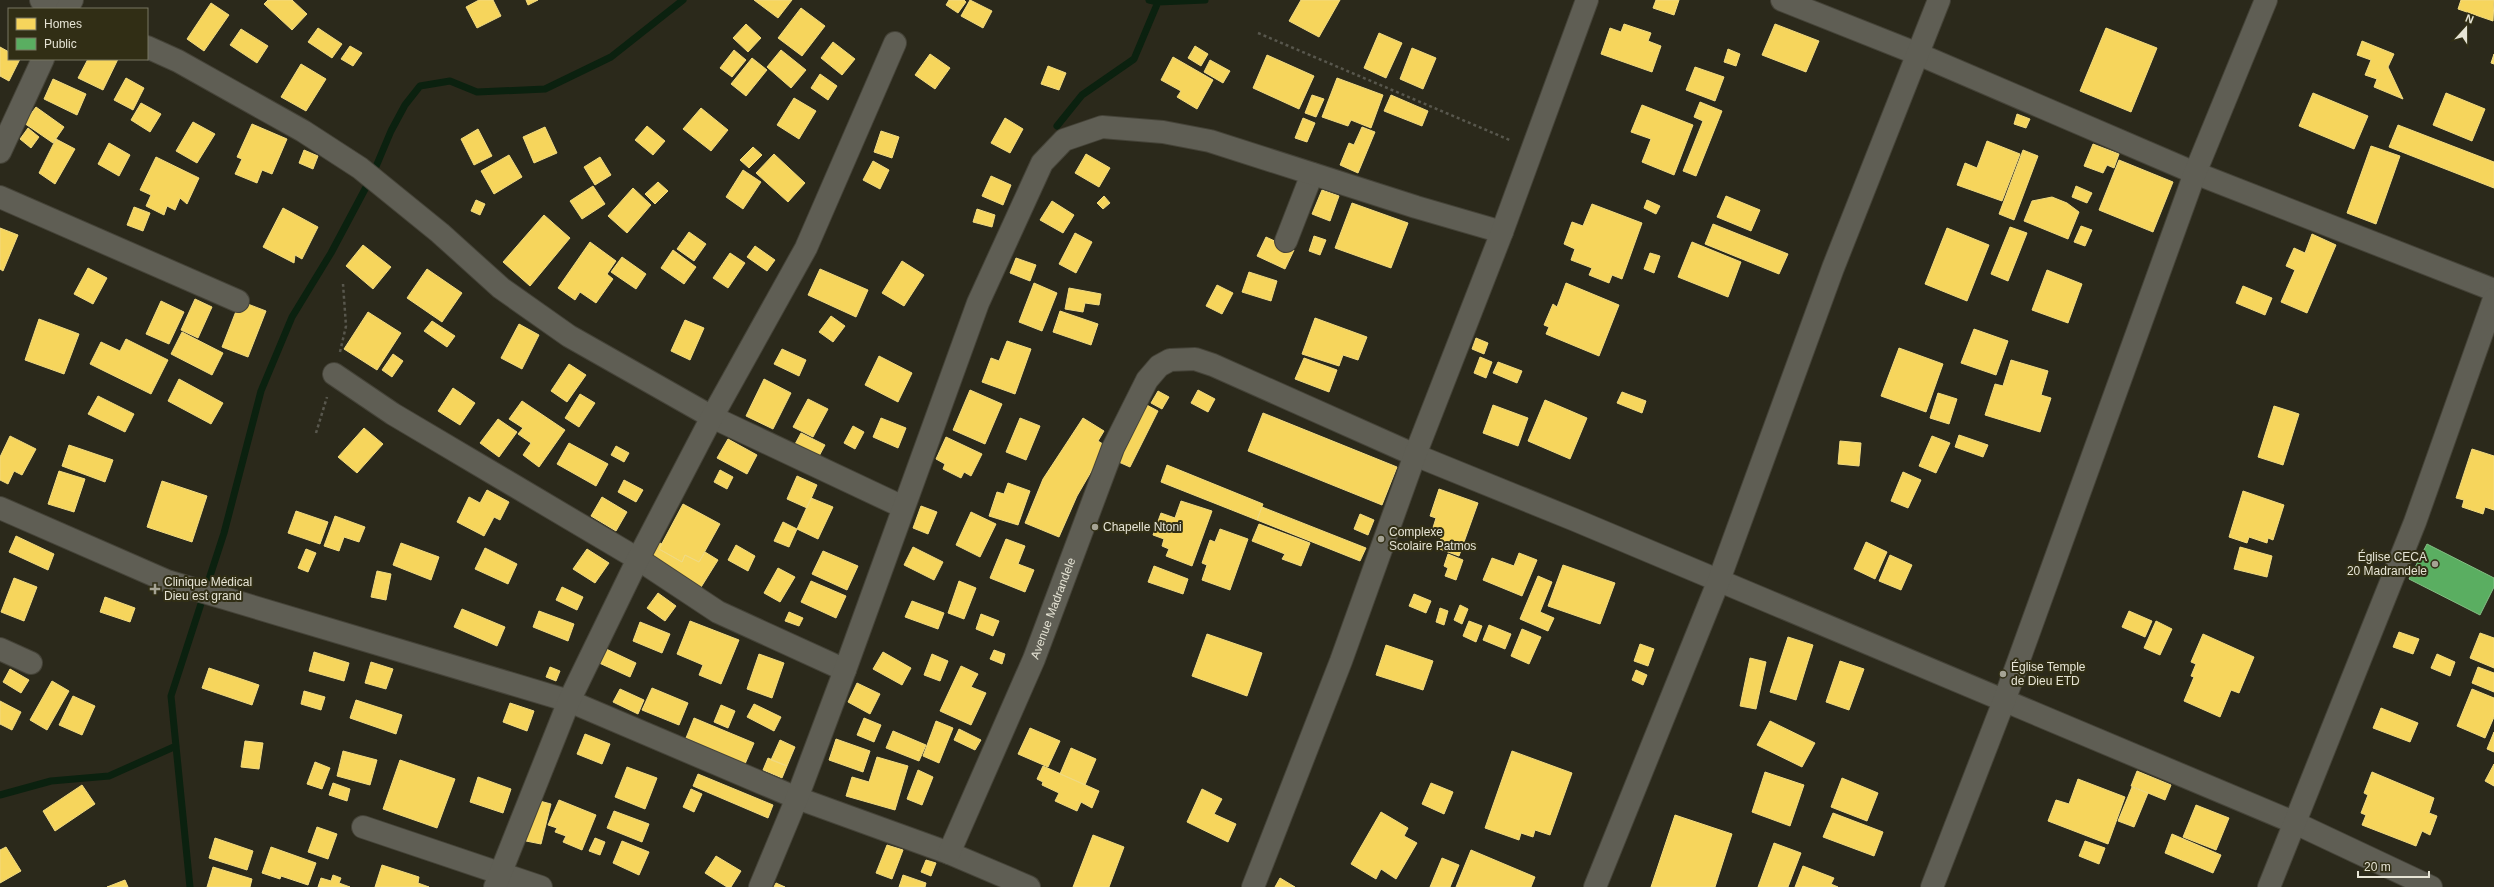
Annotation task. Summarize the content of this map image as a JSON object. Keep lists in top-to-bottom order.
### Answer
{
  "streets": {
    "street": ["Avenue Madrandele"]
  },
  "places": {
    "other": [
      "Chapelle Ntoni",
      "Complexe Scolaire Patmos",
      "Église CECA 20 Madrandele",
      "Église Temple de Dieu ETD"
    ],
    "health": ["Clinique Médical Dieu est grand"]
  },
  "legend": ["Homes", "Public"],
  "scale_bar": "20 m",
  "north": "top"
}
